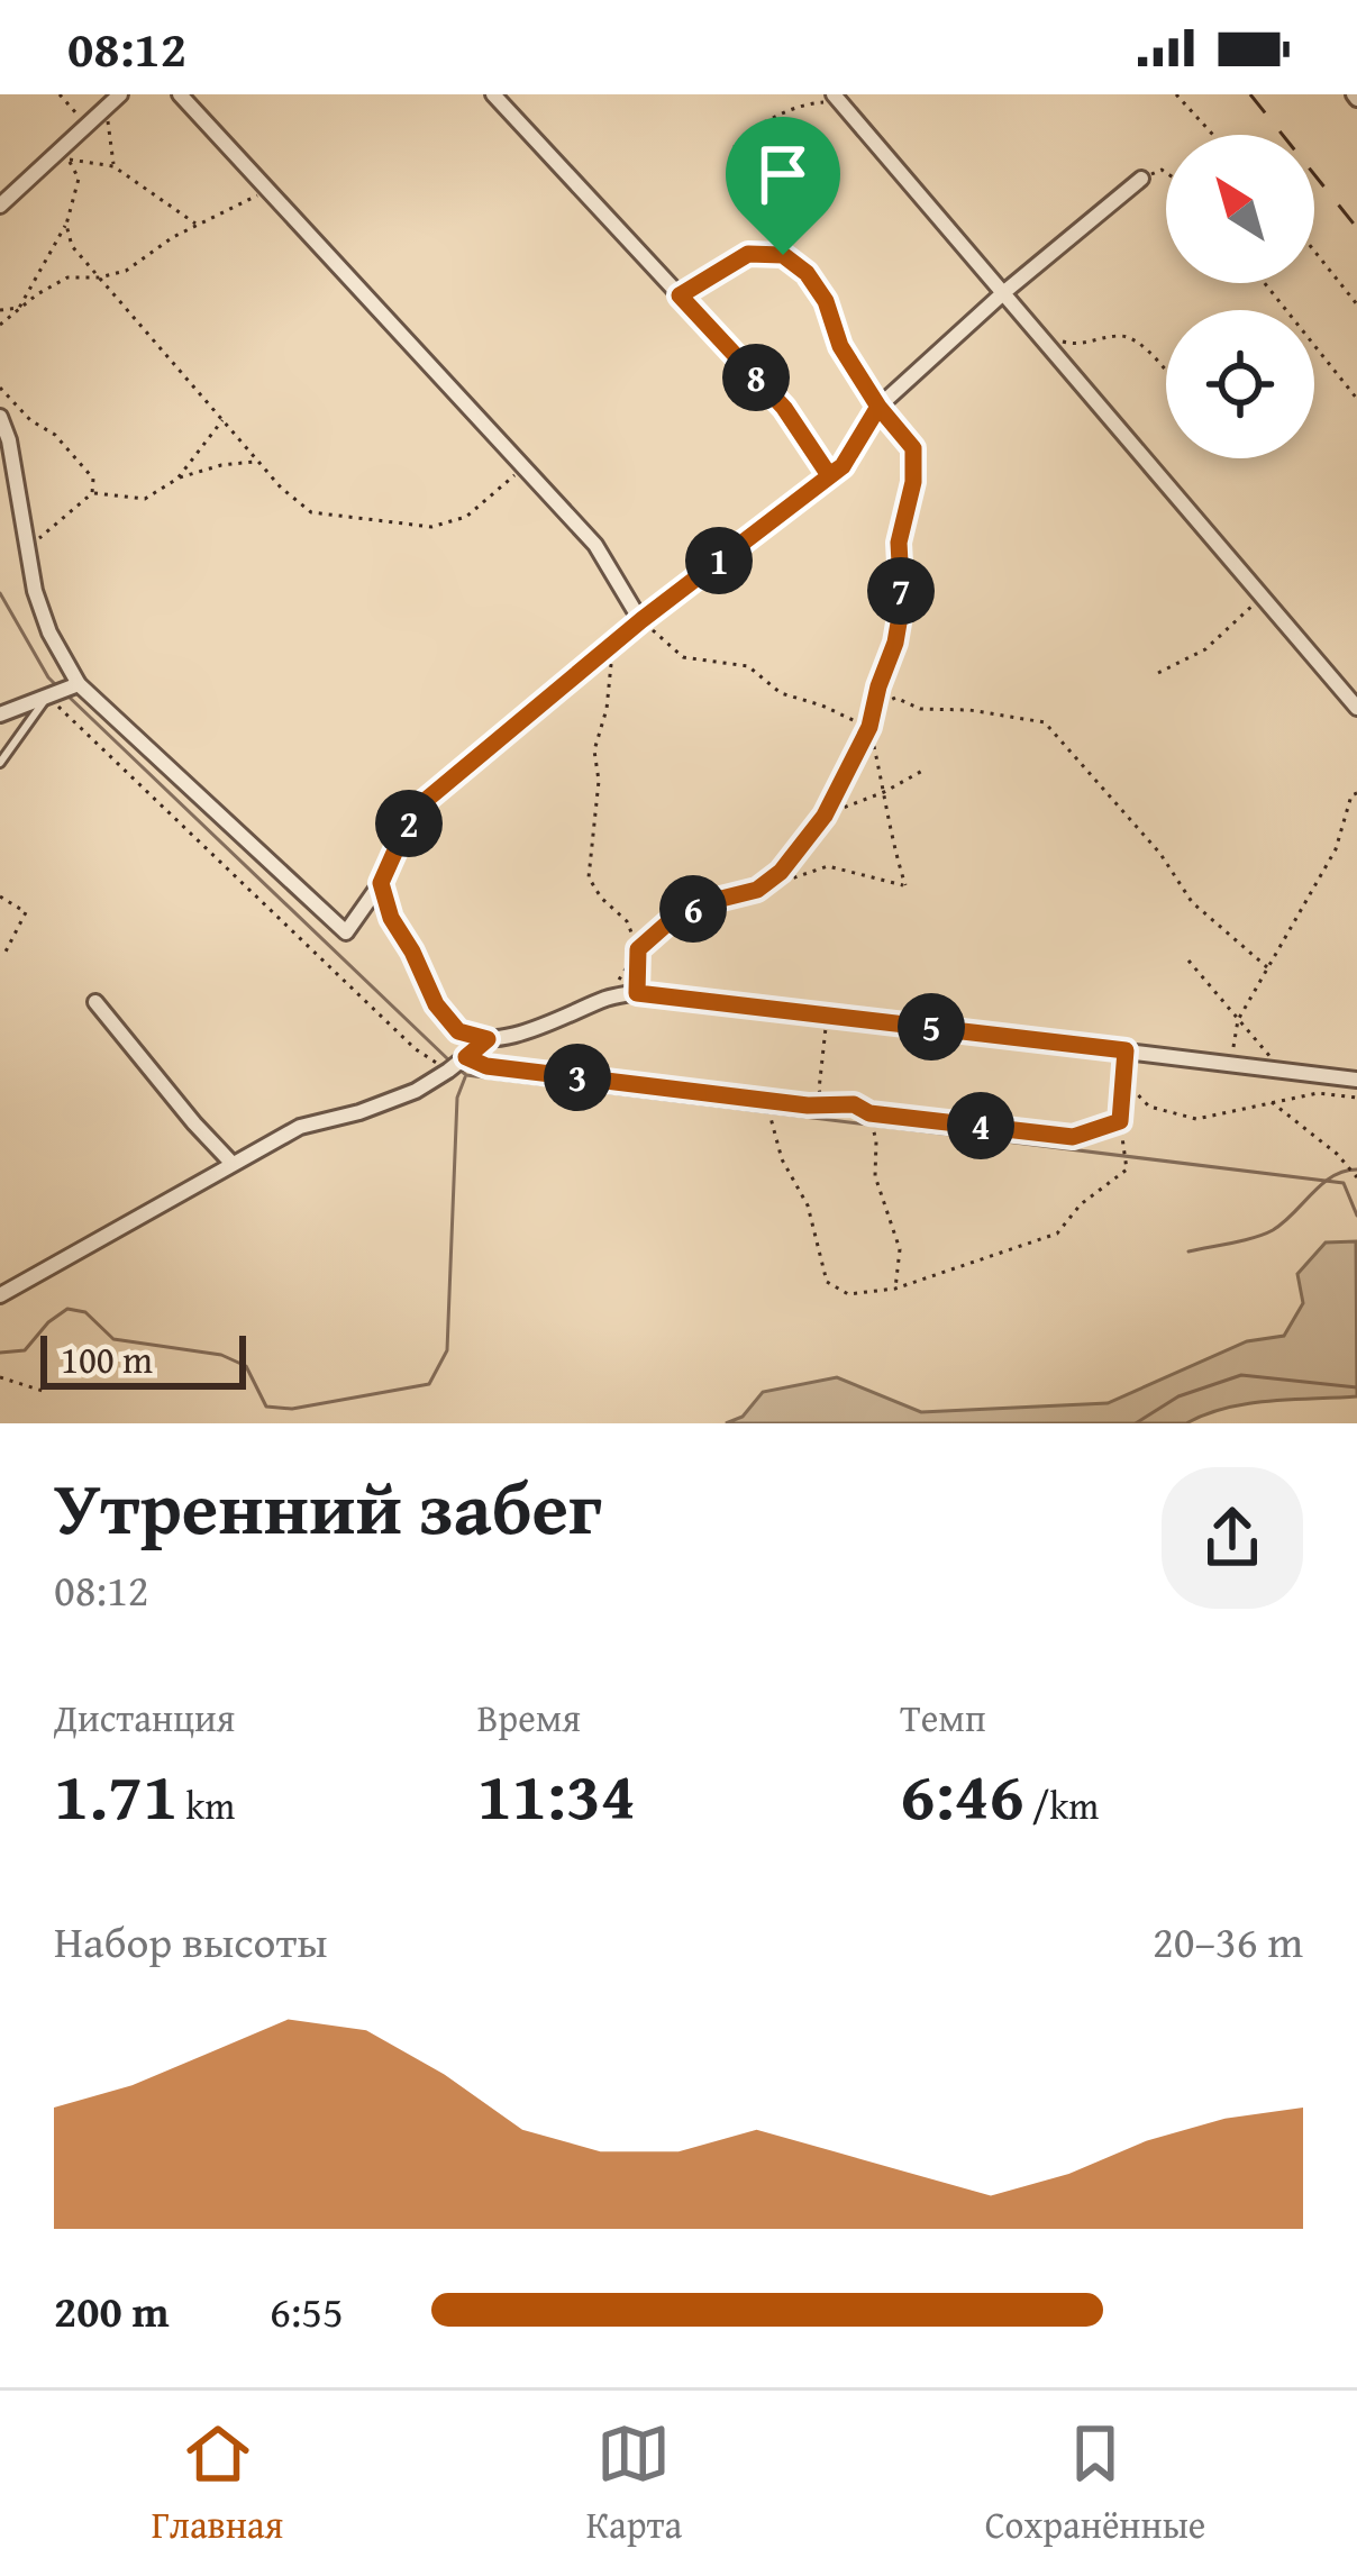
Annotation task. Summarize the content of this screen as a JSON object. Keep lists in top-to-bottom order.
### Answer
{
  "scale_bar": "100 m",
  "north": "top left",
  "page": {
    "status": "08:12",
    "pins": [
      "8",
      "1",
      "7",
      "2",
      "6",
      "5",
      "3",
      "4"
    ],
    "scale": "100 m",
    "heading": ["Утренний забег", "08:12"],
    "stats": [
      ["Дистанция", "1.71 km"],
      ["Время", "11:34"],
      ["Темп", "6:46 /km"]
    ],
    "chart": ["Набор высоты", "20–36 m"],
    "list": [
      {
        "name": "200 m",
        "note": "6:55"
      }
    ],
    "tabs": ["Главная", "Карта", "Сохранённые"]
  }
}
